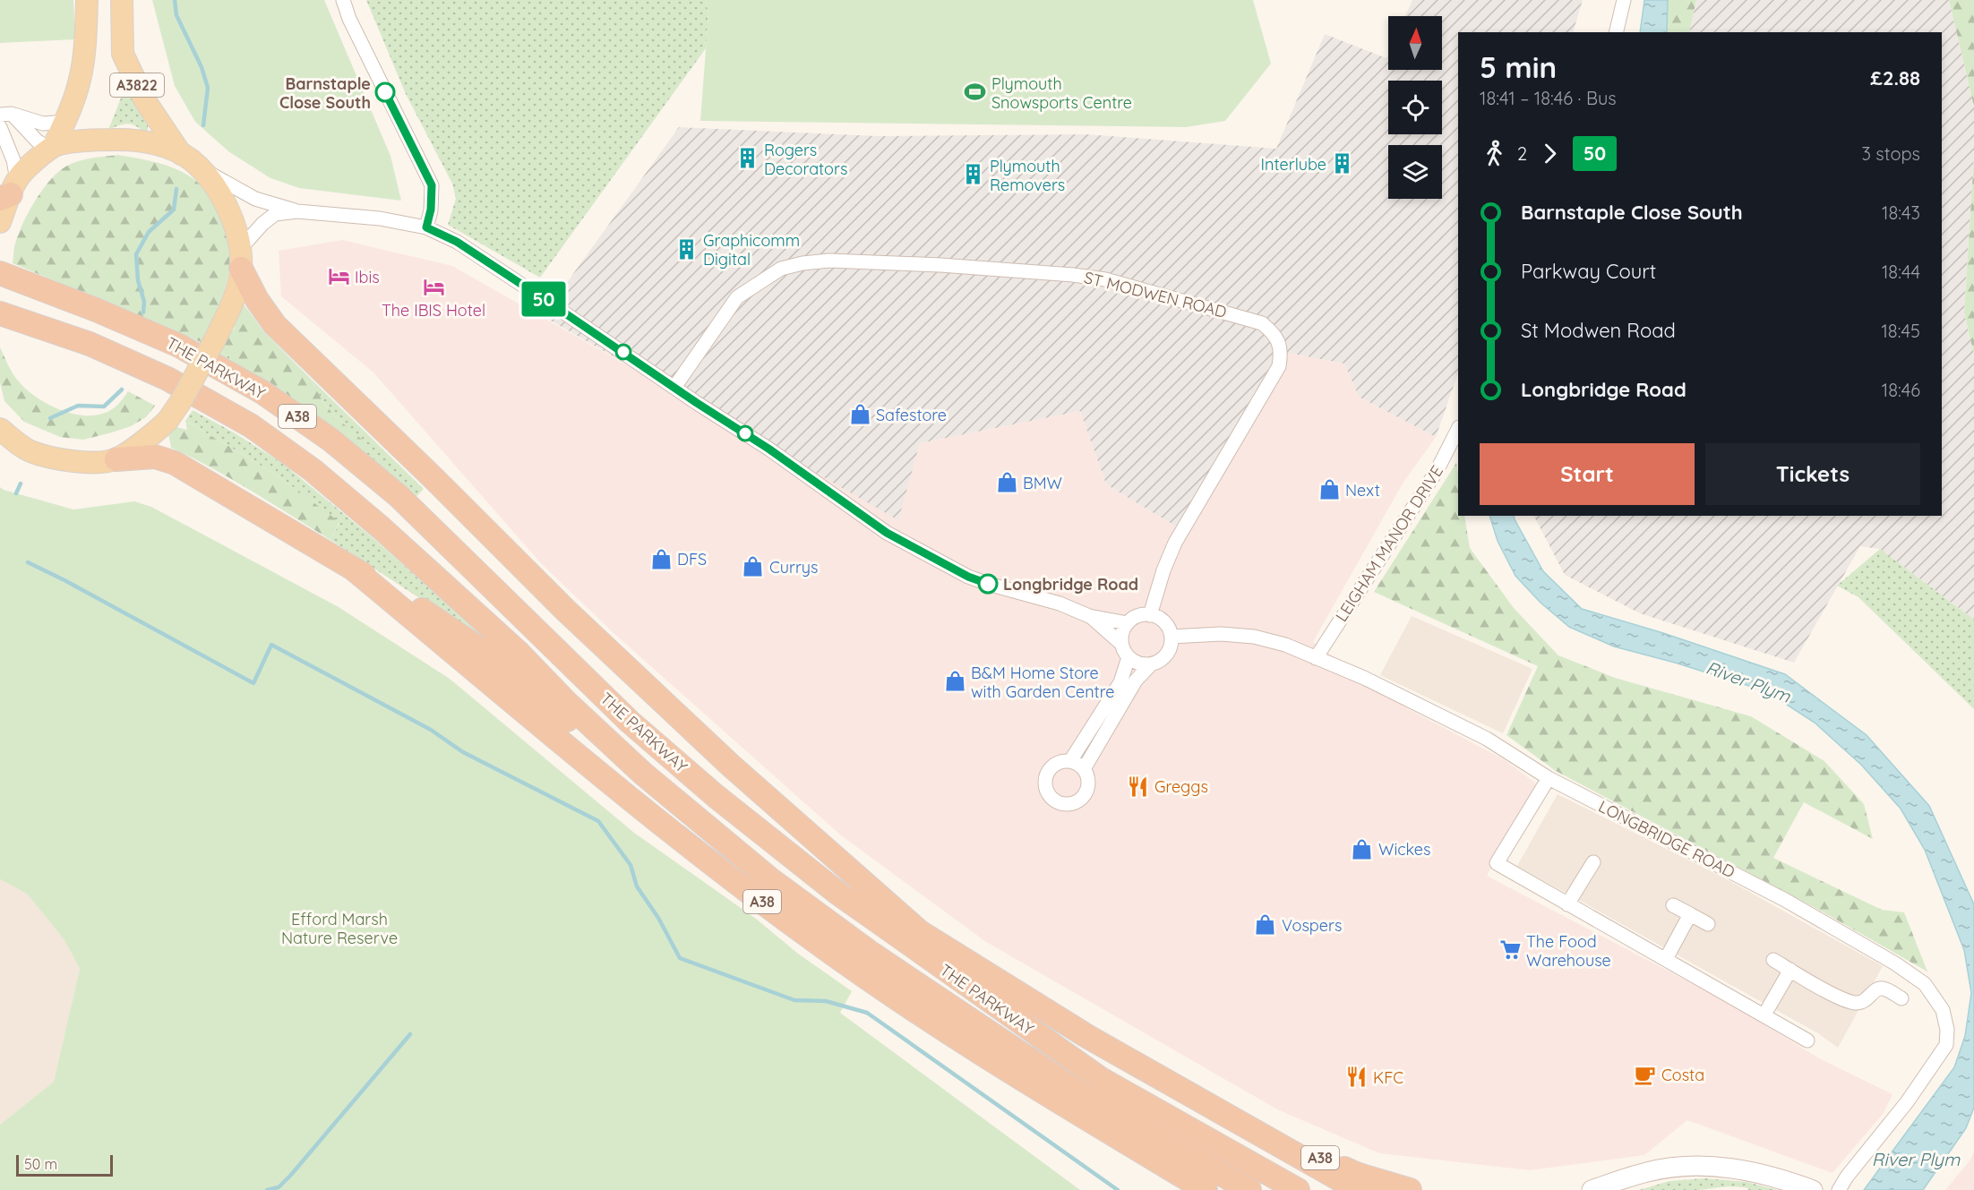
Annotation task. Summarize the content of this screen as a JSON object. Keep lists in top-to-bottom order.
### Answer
{
  "streets": {
    "highway": ["THE PARKWAY", "A38"],
    "main road": ["A3822"],
    "street": ["ST MODWEN ROAD", "LEIGHAM MANOR DRIVE", "LONGBRIDGE ROAD"]
  },
  "crossings": [
    ["ST MODWEN ROAD", "LONGBRIDGE ROAD"],
    ["THE PARKWAY", "A38"],
    ["LEIGHAM MANOR DRIVE", "LONGBRIDGE ROAD"]
  ],
  "water": ["River Plym"],
  "parks": ["Efford Marsh Nature Reserve"],
  "places": {
    "other": ["Barnstaple Close South", "Longbridge Road"],
    "sports": ["Plymouth Snowsports Centre"],
    "building": [
      "Rogers Decorators",
      "Interlube",
      "Plymouth Removers",
      "Graphicomm Digital"
    ],
    "hotel": ["Ibis", "The IBIS Hotel"],
    "shop": [
      "Safestore",
      "BMW",
      "Next",
      "DFS",
      "Currys",
      "B&M Home Store with Garden Centre",
      "Wickes",
      "Vospers"
    ],
    "restaurant": ["Greggs", "KFC"],
    "supermarket": ["The Food Warehouse"],
    "cafe": ["Costa"]
  },
  "lines": ["bus line 50"],
  "scale_bar": "50 m",
  "north": "top",
  "page": {
    "on_map": "50",
    "heading": ["5 min", "18:41 – 18:46 · Bus", "£2.88"],
    "legs": ["2", "50", "3 stops"],
    "list": [
      {
        "name": "Barnstaple Close South",
        "value": "18:43"
      },
      {
        "name": "Parkway Court",
        "value": "18:44"
      },
      {
        "name": "St Modwen Road",
        "value": "18:45"
      },
      {
        "name": "Longbridge Road",
        "value": "18:46"
      }
    ],
    "buttons": ["Start", "Tickets"],
    "scale": "50 m"
  }
}
